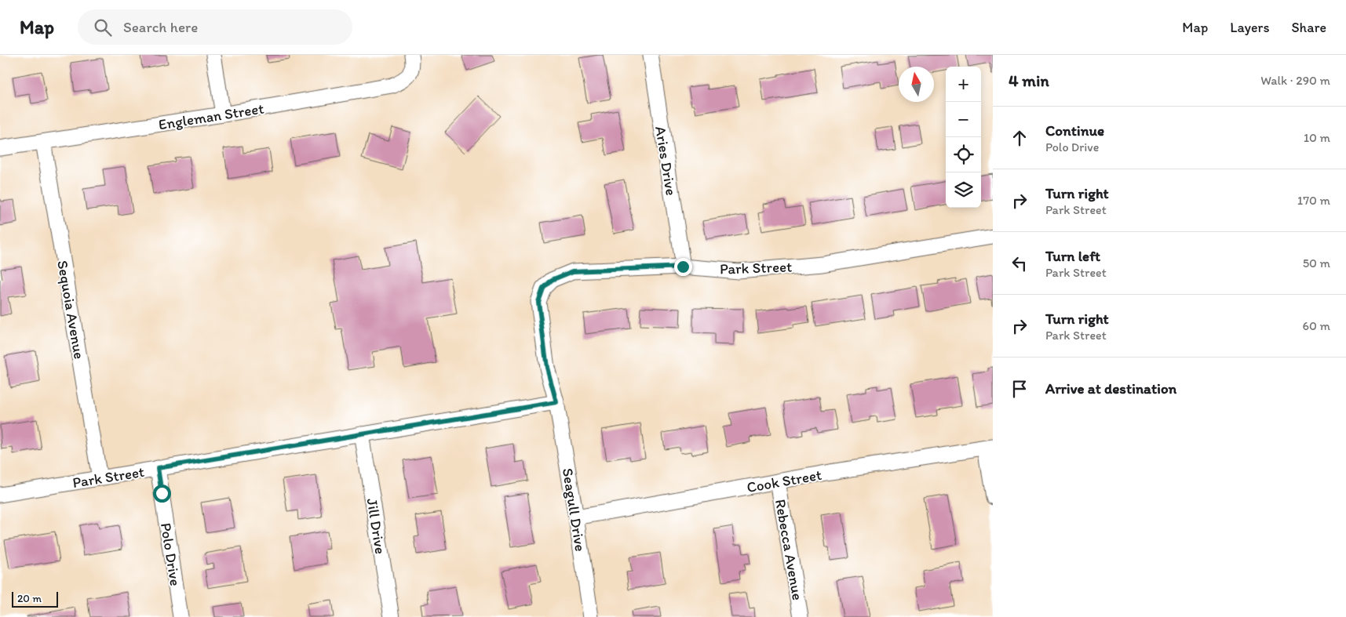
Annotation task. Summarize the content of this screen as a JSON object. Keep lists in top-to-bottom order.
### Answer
{
  "streets": {
    "street": [
      "Engleman Street",
      "Aries Drive",
      "Park Street",
      "Sequoia Avenue",
      "Cook Street",
      "Seagull Drive",
      "Jill Drive",
      "Rebecca Avenue",
      "Polo Drive"
    ]
  },
  "crossings": [
    ["Engleman Street", "Sequoia Avenue"],
    ["Aries Drive", "Park Street"],
    ["Park Street", "Sequoia Avenue"],
    ["Park Street", "Seagull Drive"],
    ["Park Street", "Jill Drive"],
    ["Park Street", "Polo Drive"],
    ["Cook Street", "Seagull Drive"],
    ["Cook Street", "Rebecca Avenue"]
  ],
  "scale_bar": "20 m",
  "north": "top",
  "page": {
    "header": "Map",
    "search": "Search here",
    "nav": ["Map", "Layers", "Share"],
    "heading": ["4 min", "Walk · 290 m"],
    "map_buttons": ["+", "−"],
    "list": [
      ["Continue", "Polo Drive", "10 m"],
      ["Turn right", "Park Street", "170 m"],
      ["Turn left", "Park Street", "50 m"],
      ["Turn right", "Park Street", "60 m"],
      "Arrive at destination"
    ],
    "scale": "20 m"
  }
}
